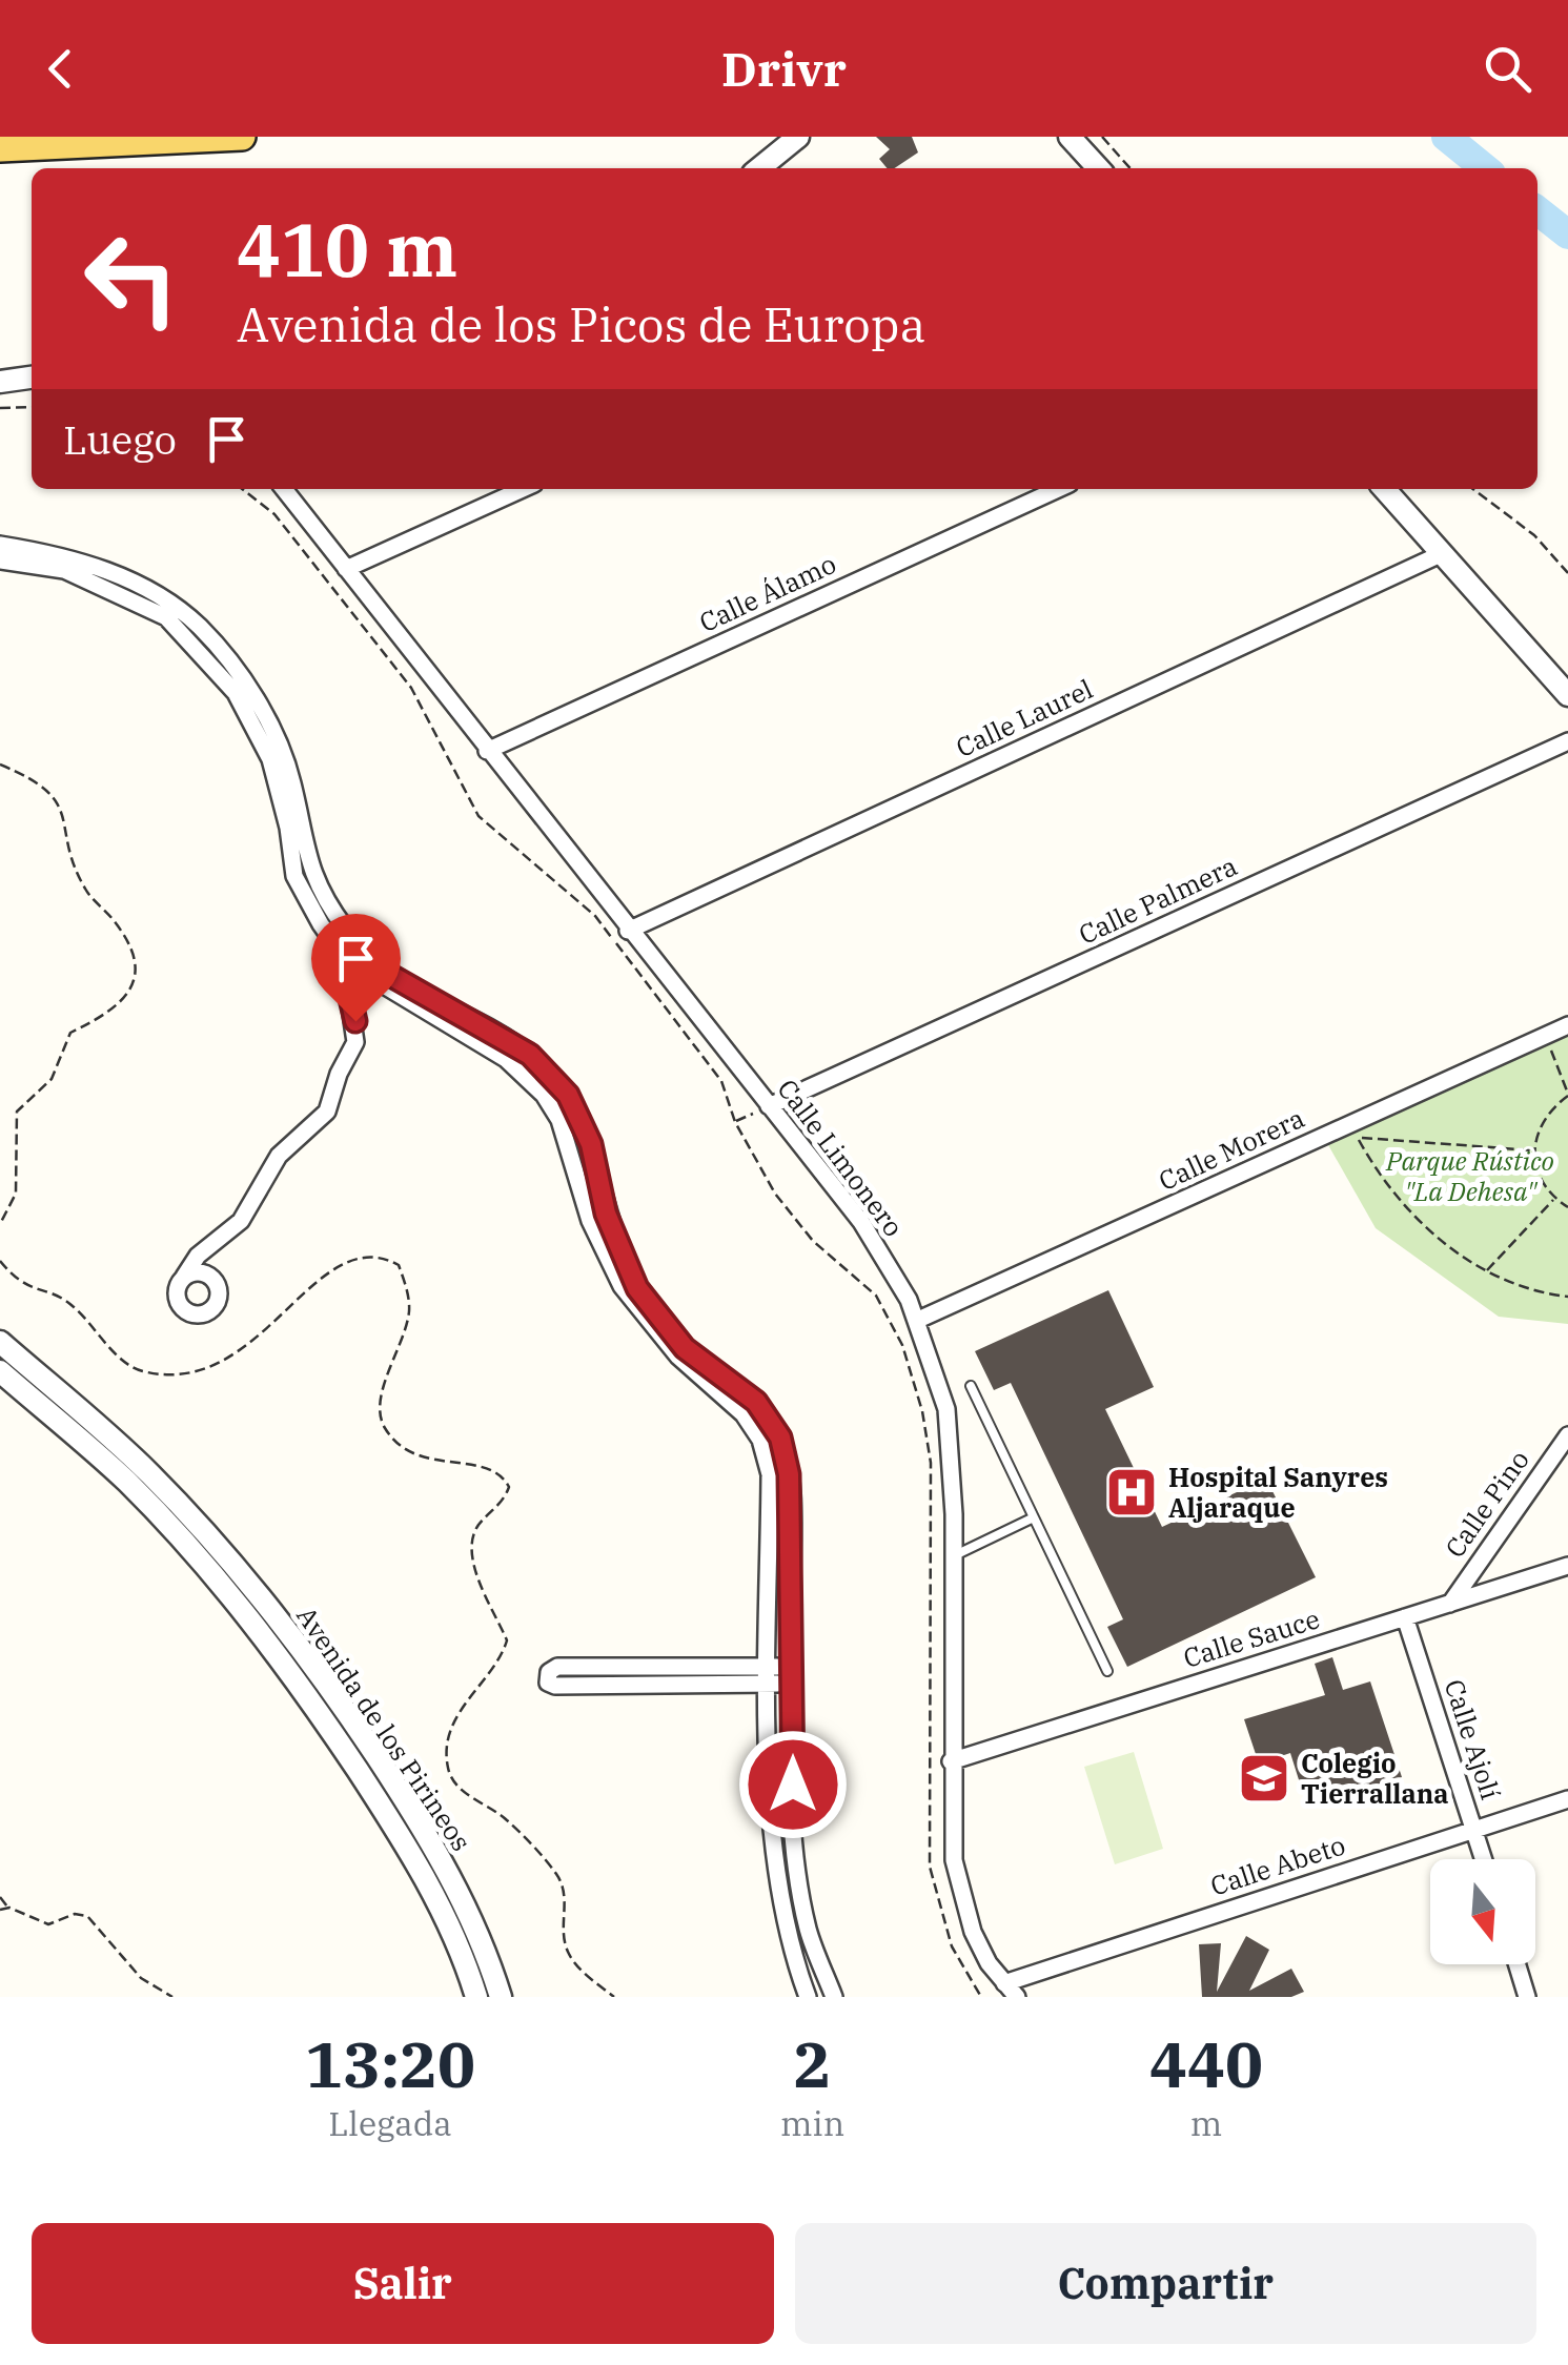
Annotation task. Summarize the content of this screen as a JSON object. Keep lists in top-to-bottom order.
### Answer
{
  "streets": {
    "street": [
      "Calle Álamo",
      "Calle Laurel",
      "Calle Palmera",
      "Calle Morera",
      "Calle Limonero",
      "Calle Pino",
      "Calle Sauce",
      "Avenida de los Pirineos",
      "Calle Ajolí",
      "Calle Abeto"
    ]
  },
  "crossings": [
    ["Calle Álamo", "Calle Limonero"],
    ["Calle Laurel", "Calle Limonero"],
    ["Calle Palmera", "Calle Limonero"],
    ["Calle Morera", "Calle Limonero"],
    ["Calle Limonero", "Calle Sauce"],
    ["Calle Limonero", "Calle Abeto"],
    ["Calle Pino", "Calle Sauce"],
    ["Calle Sauce", "Calle Ajolí"],
    ["Calle Ajolí", "Calle Abeto"]
  ],
  "parks": ["Parque Rústico \"La Dehesa\""],
  "places": {
    "hospital": ["Hospital Sanyres Aljaraque"],
    "school or university": ["Colegio Tierrallana"]
  },
  "north": "bottom",
  "page": {
    "header": "Drivr",
    "turn": ["410 m", "Avenida de los Picos de Europa"],
    "then": "Luego",
    "eta": [
      "13:20",
      "Llegada",
      "2",
      "min",
      "440",
      "m"
    ],
    "buttons": ["Salir", "Compartir"]
  }
}
